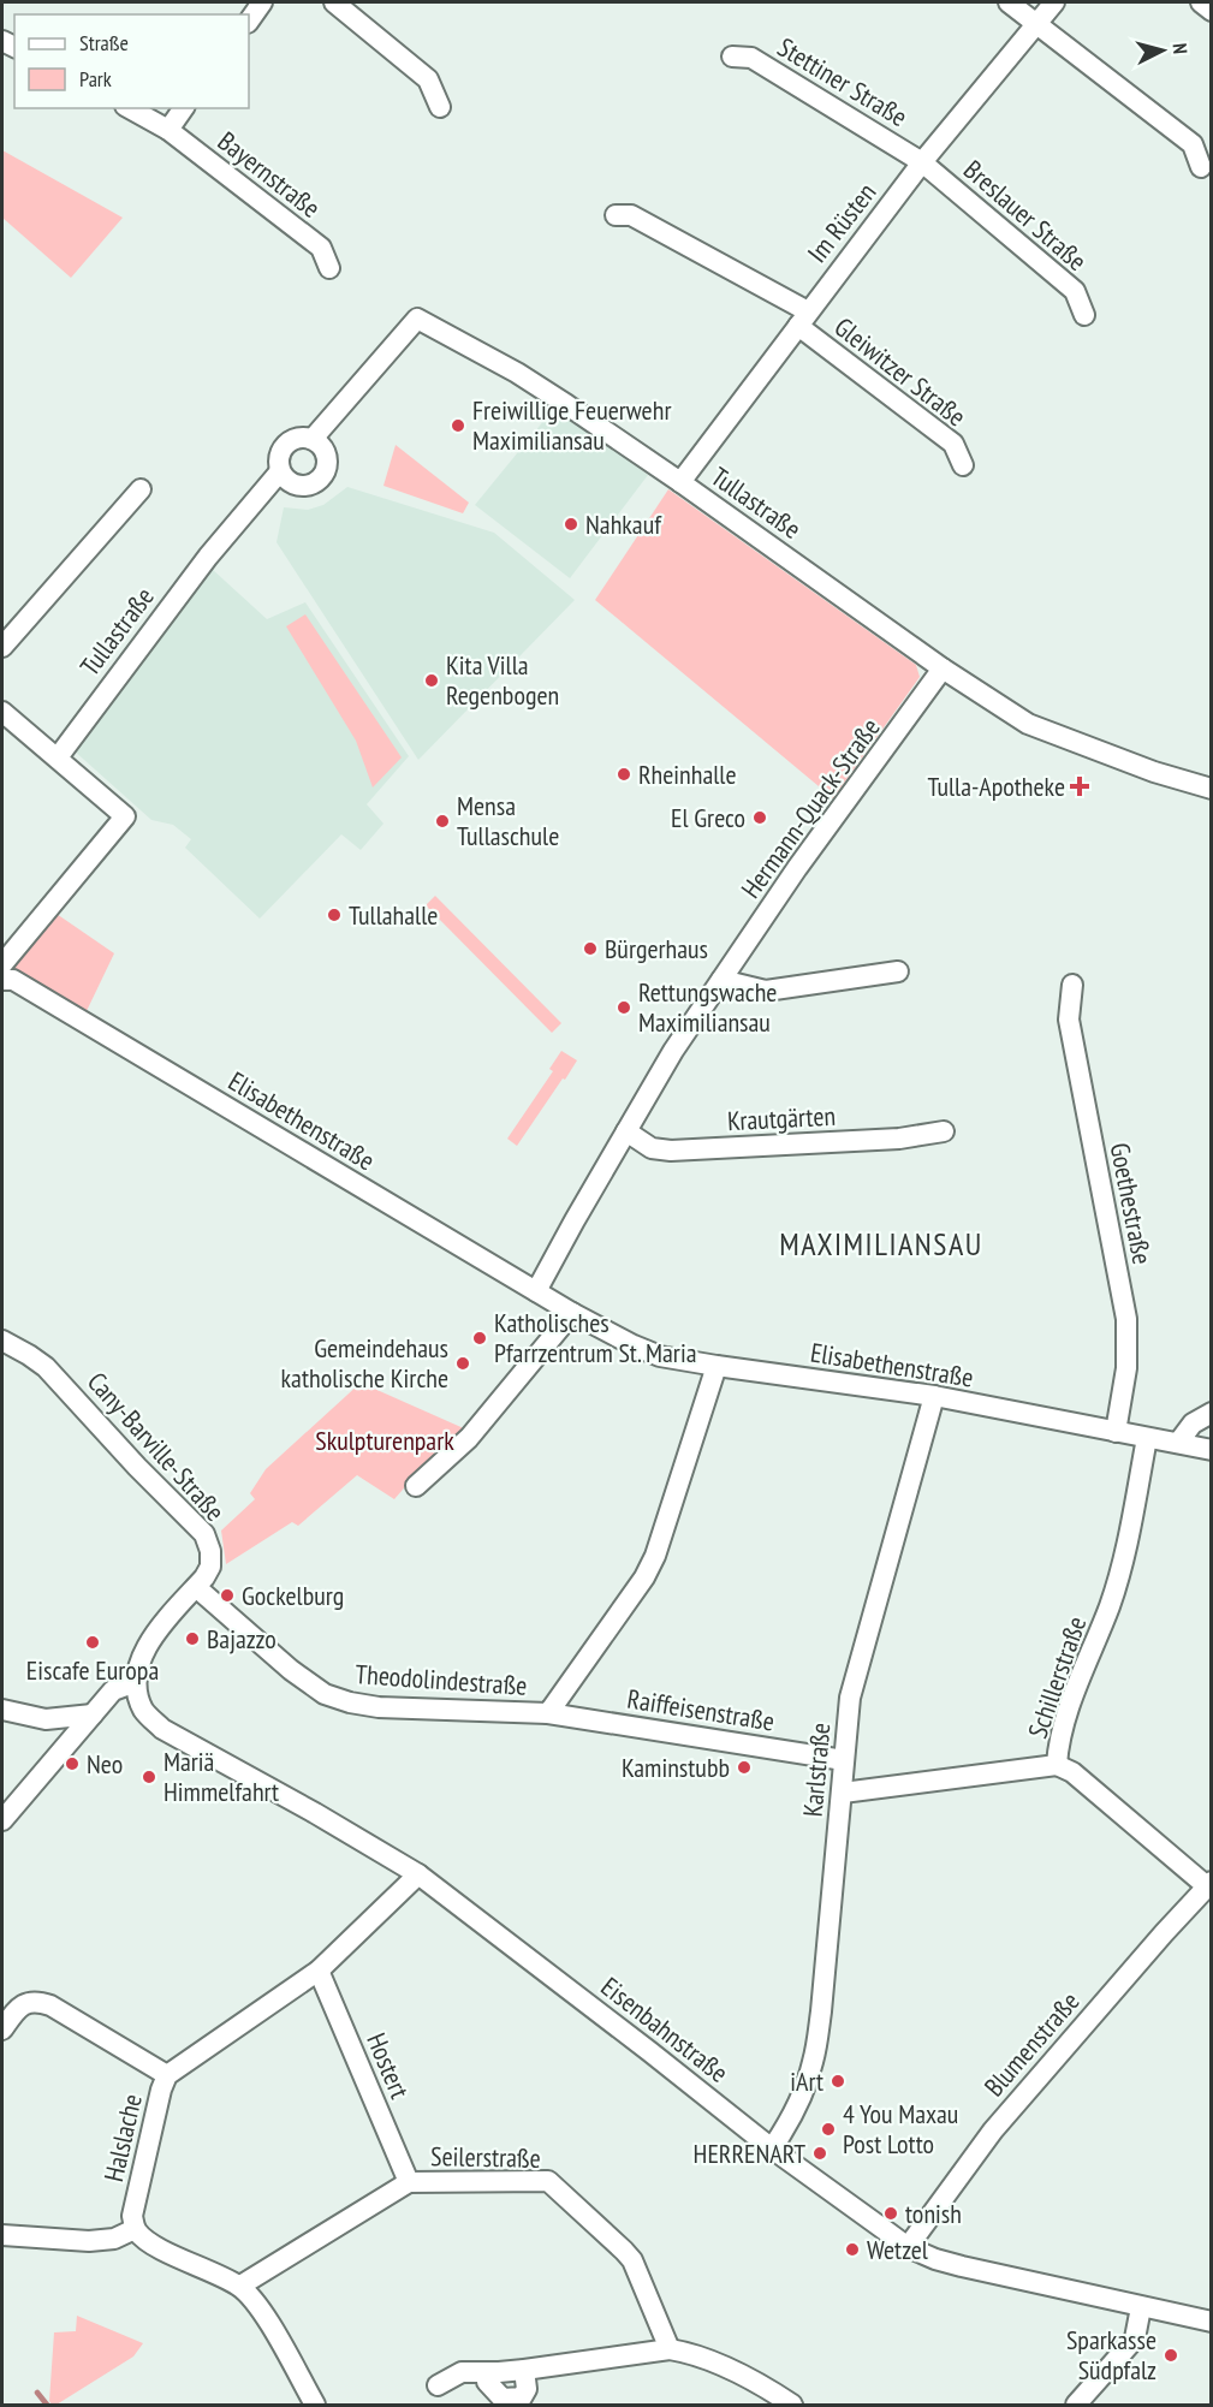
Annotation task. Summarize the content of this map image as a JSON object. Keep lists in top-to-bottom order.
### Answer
{
  "streets": {
    "street": [
      "Stettiner Straße",
      "Bayernstraße",
      "Breslauer Straße",
      "Im Rüsten",
      "Gleiwitzer Straße",
      "Tullastraße",
      "Hermann-Quack-Straße",
      "Krautgärten",
      "Elisabethenstraße",
      "Goethestraße",
      "Cany-Barville-Straße",
      "Schillerstraße",
      "Theodolindestraße",
      "Raiffeisenstraße",
      "Karlstraße",
      "Eisenbahnstraße",
      "Blumenstraße",
      "Hostert",
      "Halslache",
      "Seilerstraße"
    ]
  },
  "crossings": [
    ["Stettiner Straße", "Breslauer Straße"],
    ["Stettiner Straße", "Im Rüsten"],
    ["Breslauer Straße", "Im Rüsten"],
    ["Im Rüsten", "Gleiwitzer Straße"],
    ["Im Rüsten", "Tullastraße"],
    ["Tullastraße", "Hermann-Quack-Straße"],
    ["Hermann-Quack-Straße", "Krautgärten"],
    ["Hermann-Quack-Straße", "Elisabethenstraße"],
    ["Elisabethenstraße", "Goethestraße"],
    ["Elisabethenstraße", "Schillerstraße"],
    ["Elisabethenstraße", "Theodolindestraße"],
    ["Elisabethenstraße", "Karlstraße"],
    ["Cany-Barville-Straße", "Theodolindestraße"],
    ["Cany-Barville-Straße", "Eisenbahnstraße"],
    ["Schillerstraße", "Karlstraße"],
    ["Schillerstraße", "Blumenstraße"],
    ["Theodolindestraße", "Raiffeisenstraße"],
    ["Raiffeisenstraße", "Karlstraße"],
    ["Karlstraße", "Eisenbahnstraße"],
    ["Eisenbahnstraße", "Blumenstraße"],
    ["Eisenbahnstraße", "Halslache"],
    ["Hostert", "Halslache"],
    ["Hostert", "Seilerstraße"]
  ],
  "districts": ["MAXIMILIANSAU"],
  "parks": ["Skulpturenpark"],
  "places": {
    "other": [
      "Freiwillige Feuerwehr Maximiliansau",
      "Nahkauf",
      "Kita Villa Regenbogen",
      "Rheinhalle",
      "El Greco",
      "Mensa Tullaschule",
      "Tullahalle",
      "Bürgerhaus",
      "Rettungswache Maximiliansau",
      "Katholisches Pfarrzentrum St. Maria",
      "Gemeindehaus katholische Kirche",
      "Gockelburg",
      "Bajazzo",
      "Eiscafe Europa",
      "Neo",
      "Kaminstubb",
      "Mariä Himmelfahrt",
      "iArt",
      "4 You Maxau Post Lotto",
      "HERRENART",
      "tonish",
      "Wetzel",
      "Sparkasse Südpfalz"
    ],
    "health": ["Tulla-Apotheke"]
  },
  "legend": ["Straße", "Park"],
  "north": "right"
}
